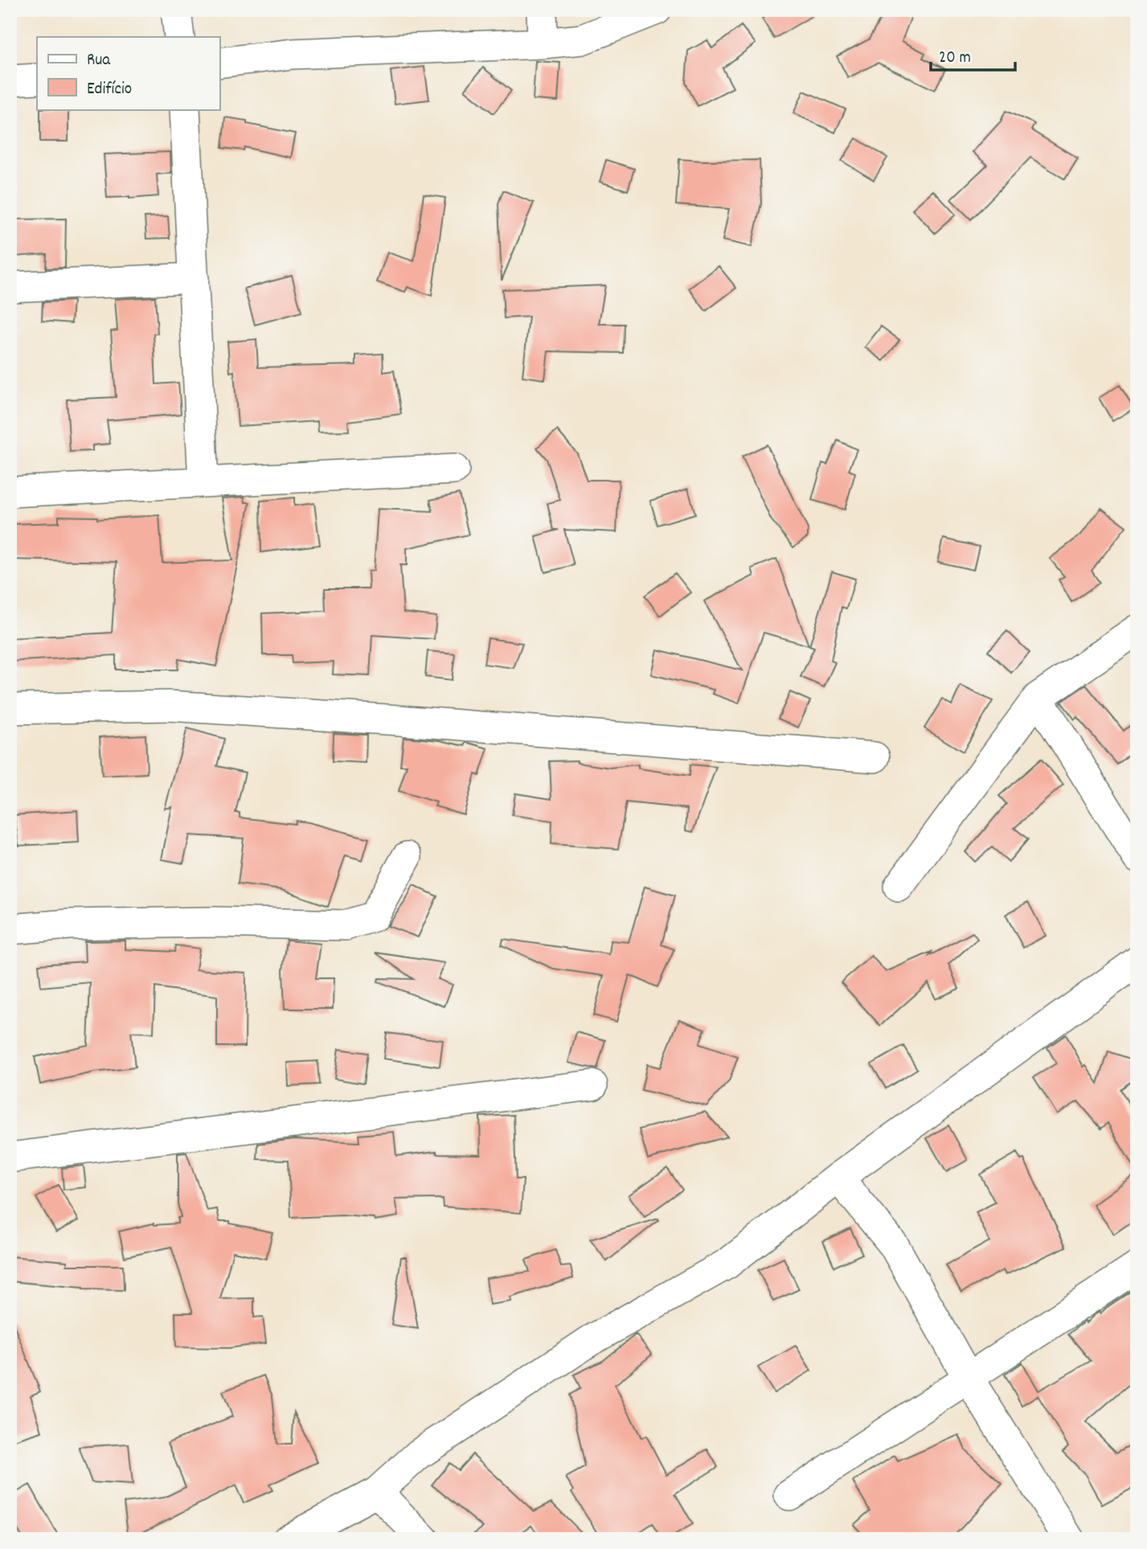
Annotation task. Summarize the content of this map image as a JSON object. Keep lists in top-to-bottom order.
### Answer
{
  "legend": ["Rua", "Edifício"],
  "scale_bar": "20 m"
}
